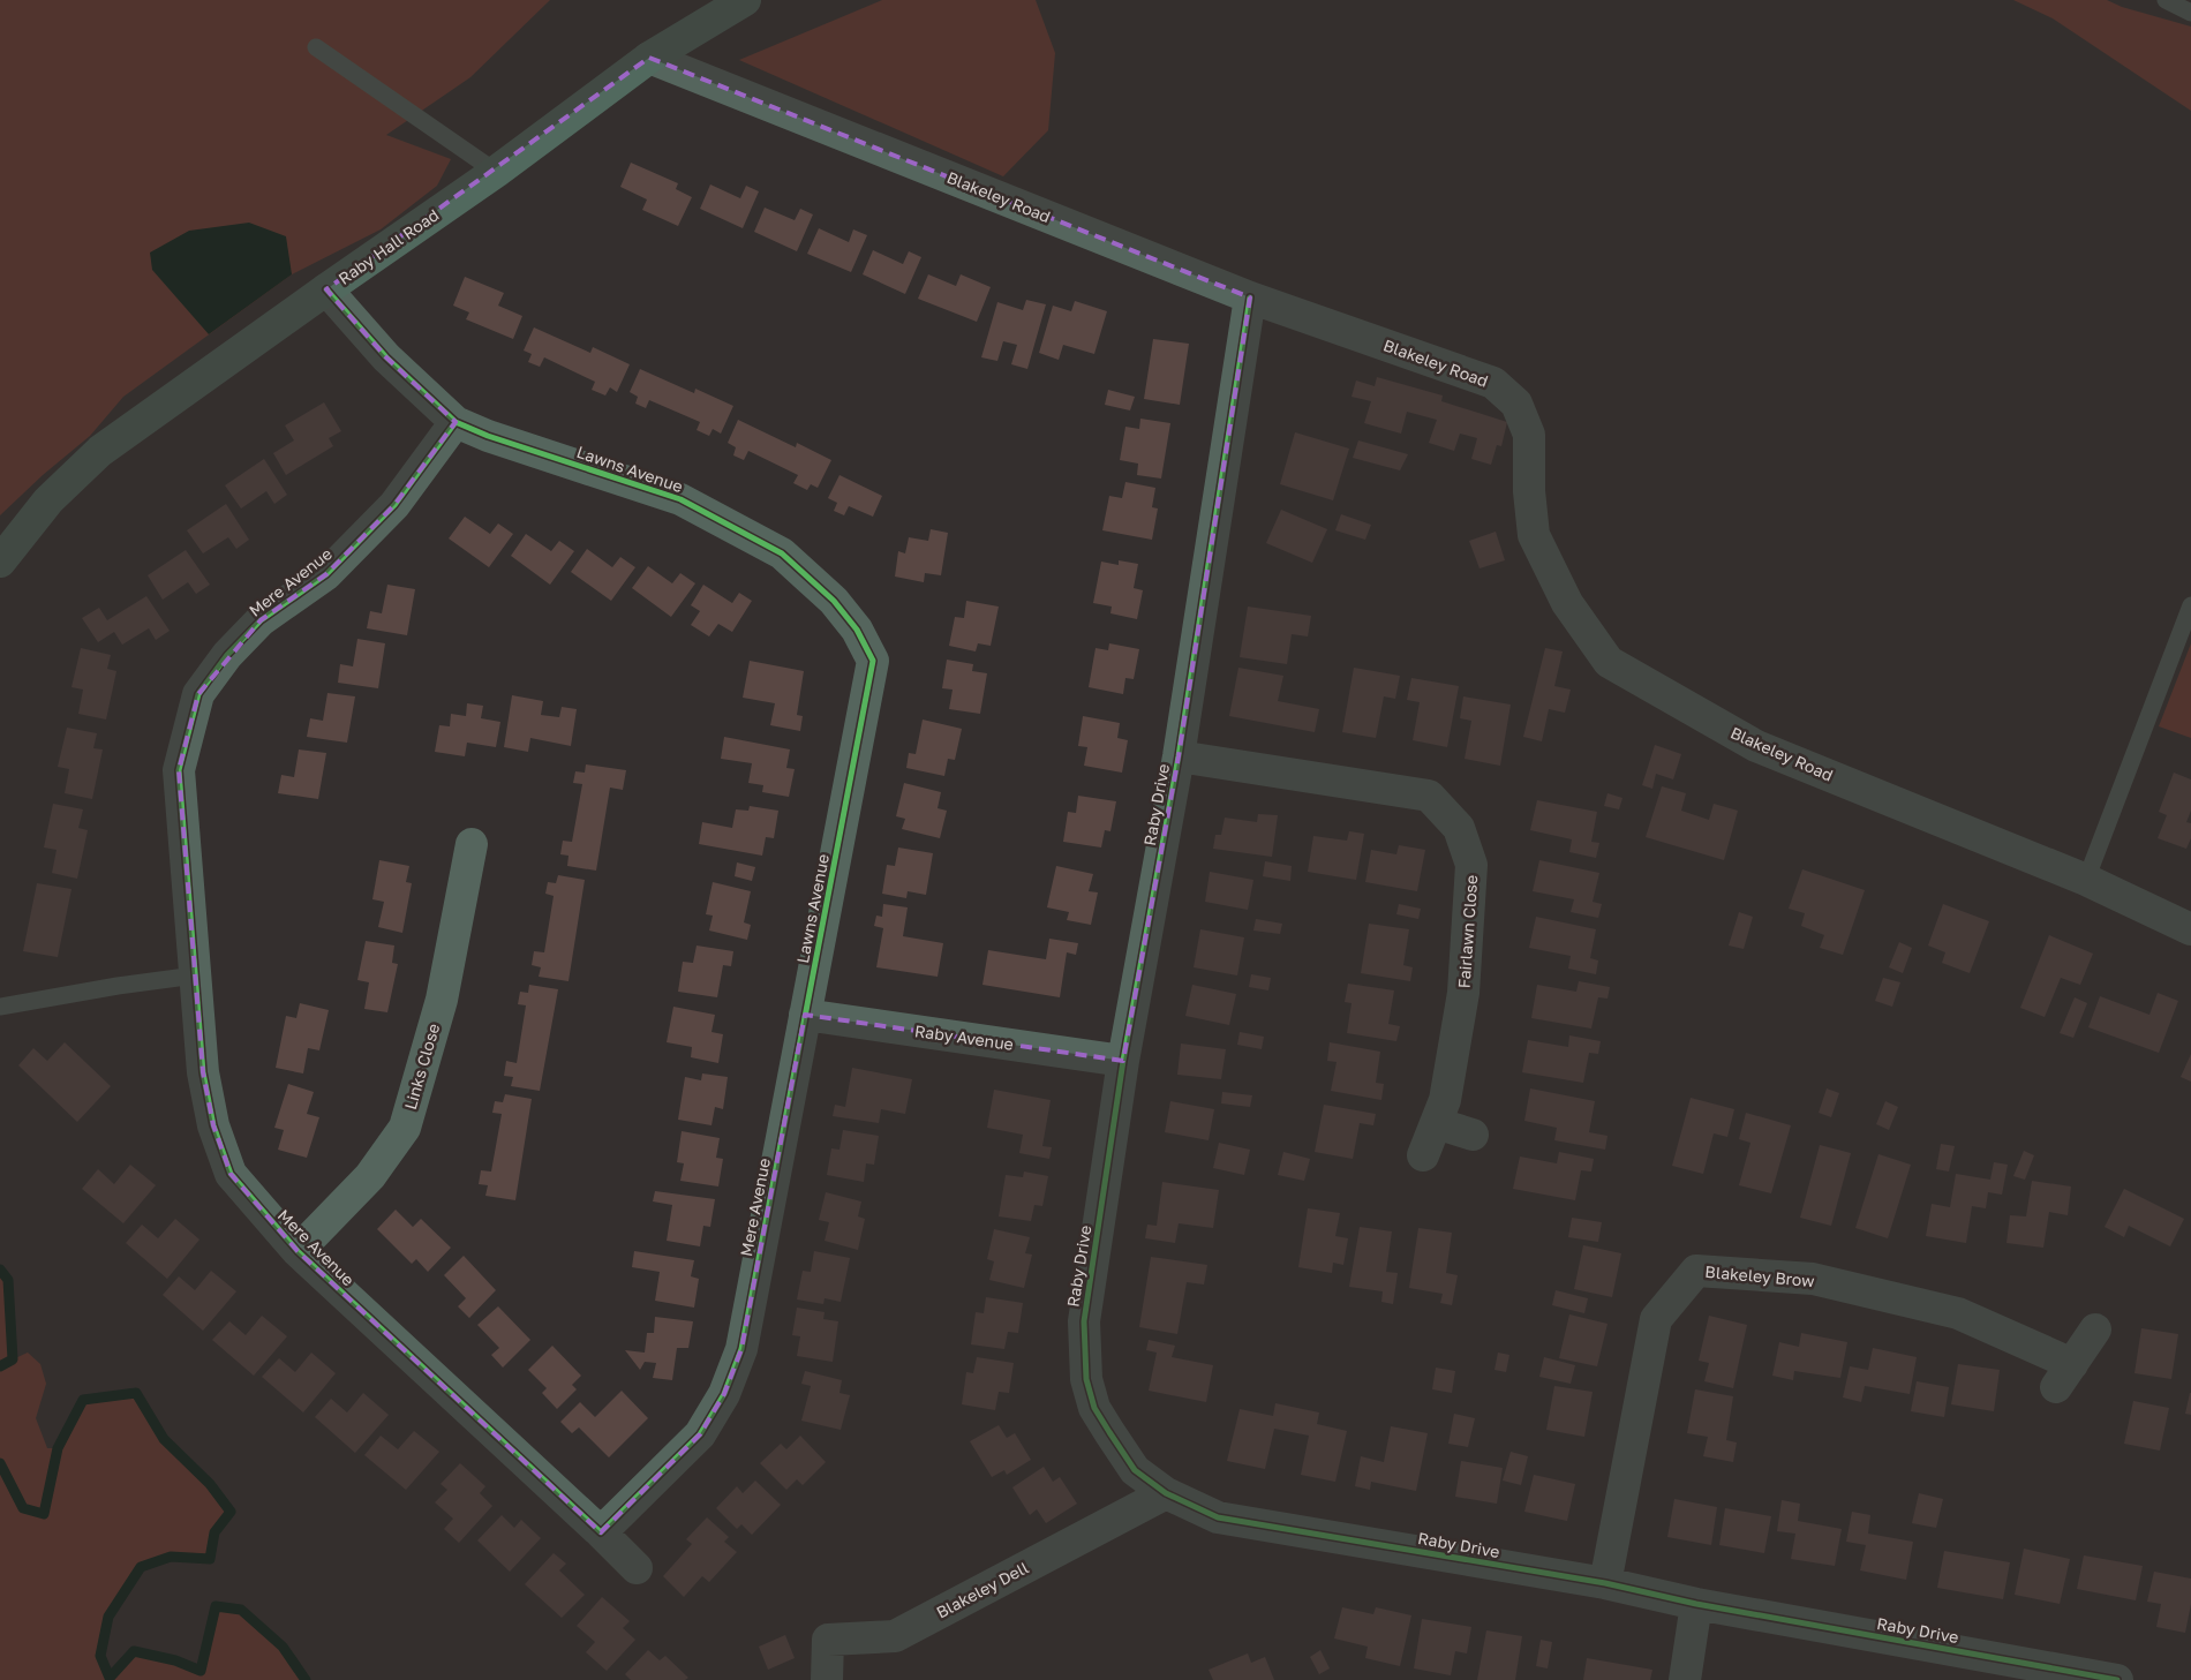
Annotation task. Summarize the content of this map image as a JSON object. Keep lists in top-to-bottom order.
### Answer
{
  "streets": {
    "street": [
      "Blakeley Road",
      "Raby Hall Road",
      "Lawns Avenue",
      "Mere Avenue",
      "Raby Drive",
      "Fairlawn Close",
      "Raby Avenue",
      "Links Close",
      "Blakeley Brow",
      "Blakeley Dell"
    ]
  },
  "crossings": [
    ["Blakeley Road", "Raby Hall Road"],
    ["Blakeley Road", "Raby Drive"],
    ["Raby Hall Road", "Lawns Avenue"],
    ["Lawns Avenue", "Mere Avenue"],
    ["Lawns Avenue", "Raby Avenue"],
    ["Mere Avenue", "Raby Avenue"],
    ["Mere Avenue", "Links Close"],
    ["Raby Drive", "Fairlawn Close"],
    ["Raby Drive", "Raby Avenue"],
    ["Raby Drive", "Blakeley Brow"],
    ["Raby Drive", "Blakeley Dell"]
  ]
}
